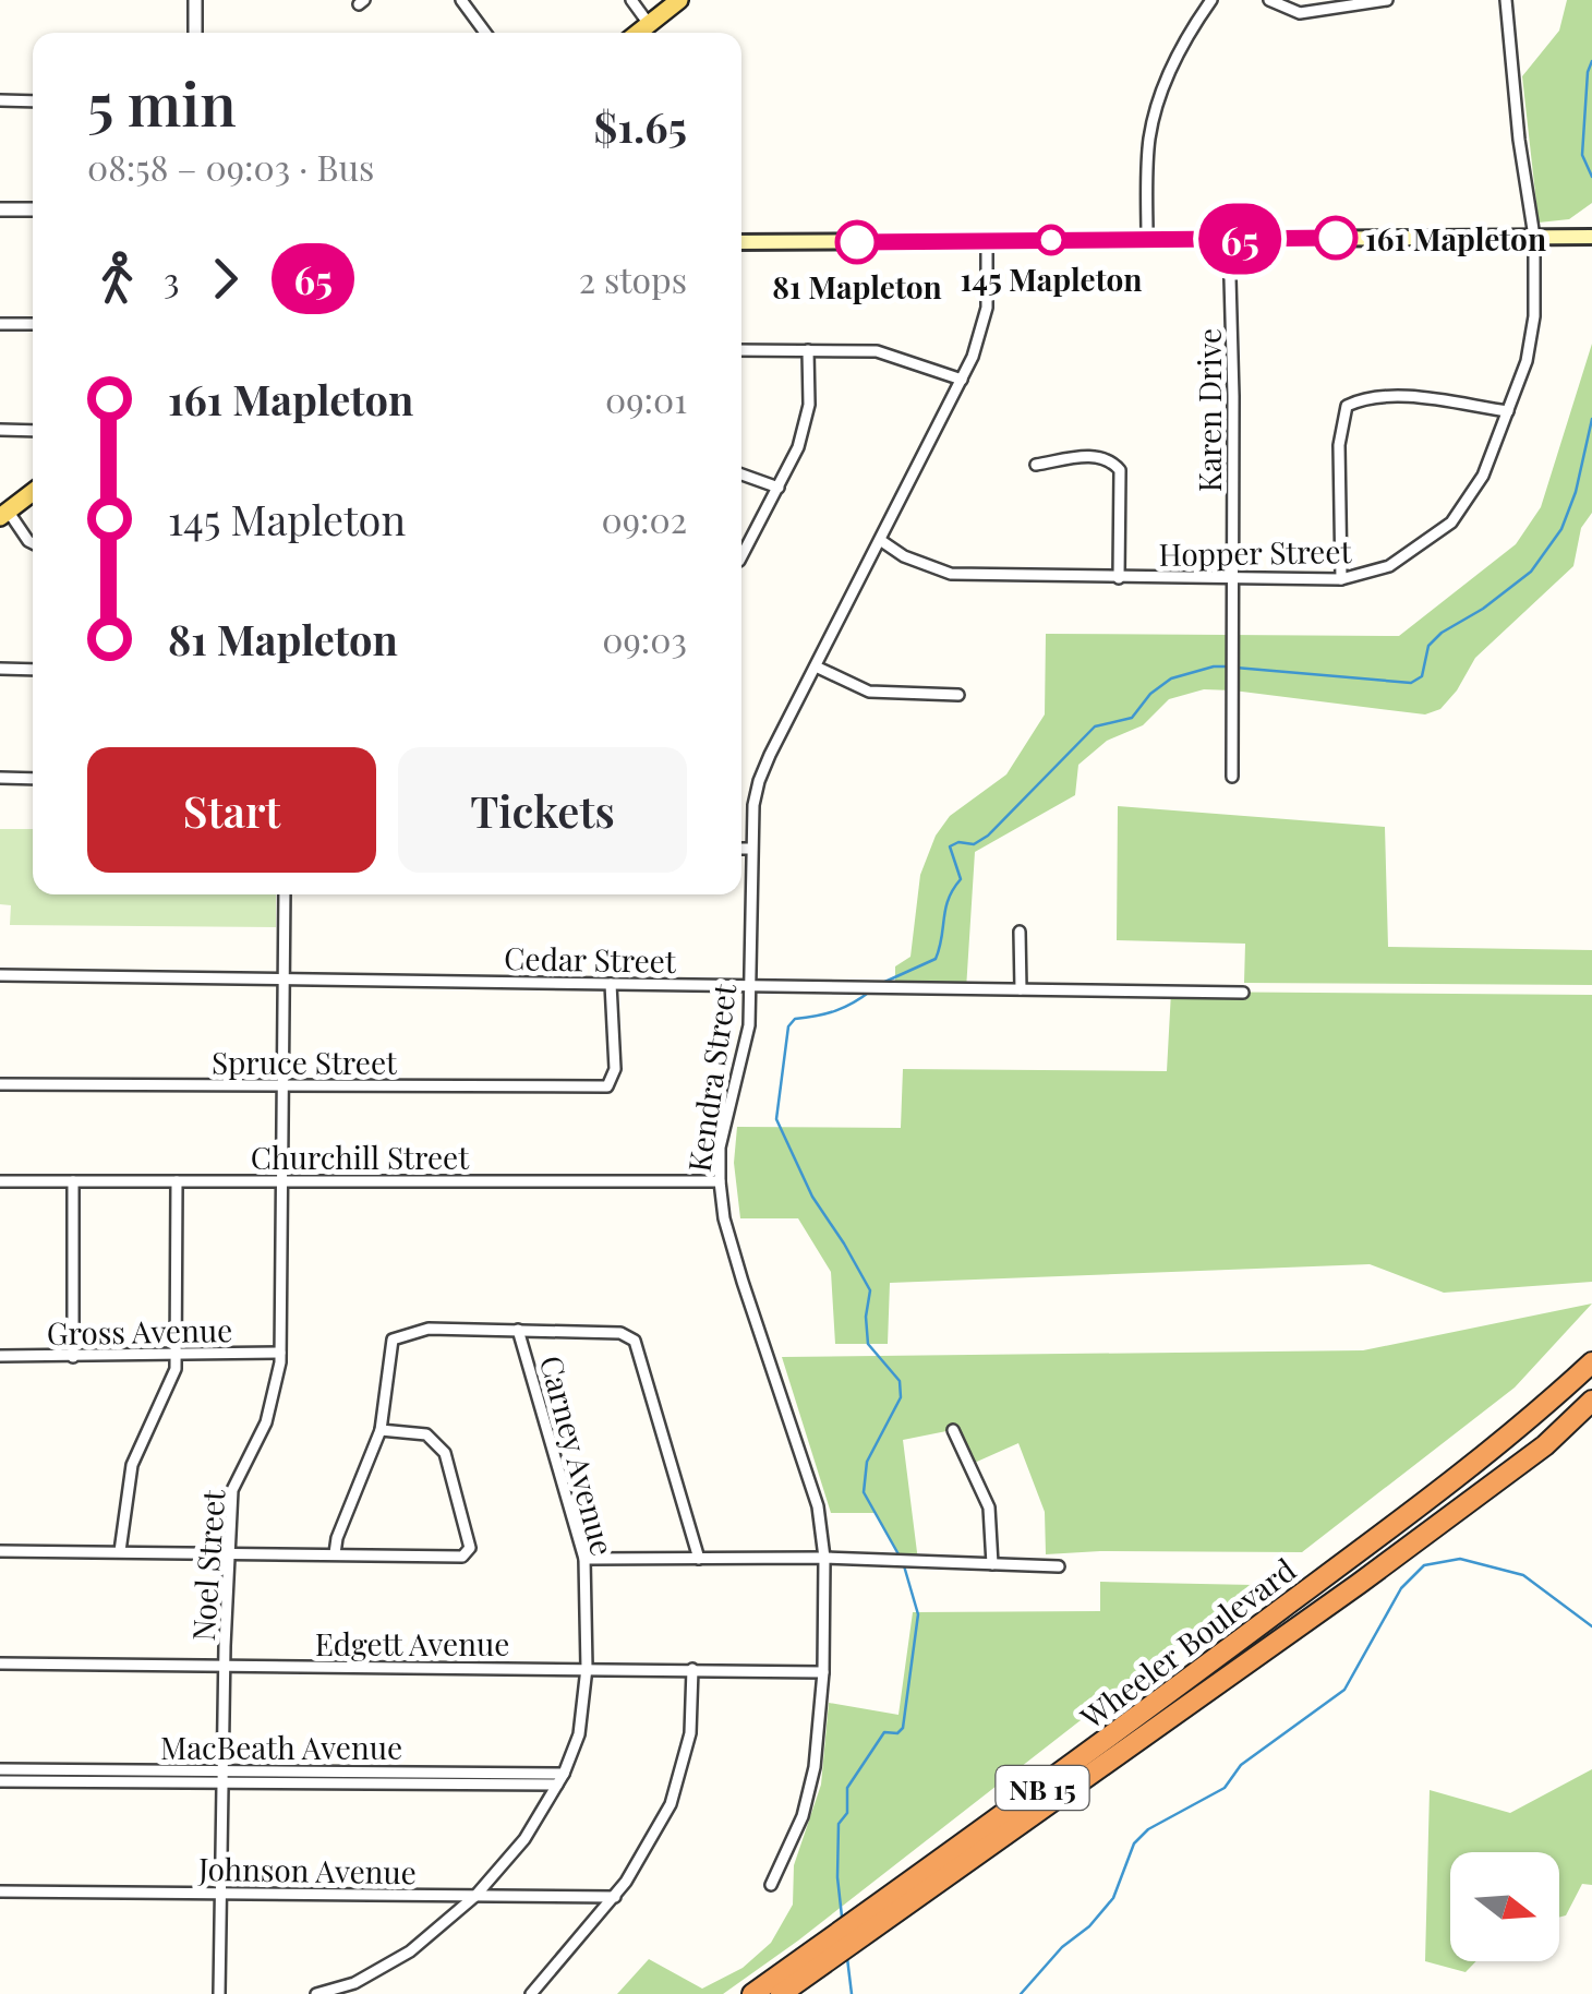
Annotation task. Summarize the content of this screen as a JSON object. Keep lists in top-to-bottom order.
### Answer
{
  "streets": {
    "highway": ["Wheeler Boulevard", "NB 15"],
    "street": [
      "Karen Drive",
      "Hopper Street",
      "Cedar Street",
      "Spruce Street",
      "Kendra Street",
      "Churchill Street",
      "Gross Avenue",
      "Carney Avenue",
      "Noel Street",
      "Edgett Avenue",
      "MacBeath Avenue",
      "Johnson Avenue"
    ]
  },
  "crossings": [
    ["Karen Drive", "Hopper Street"],
    ["Hopper Street", "Kendra Street"],
    ["Cedar Street", "Spruce Street"],
    ["Cedar Street", "Kendra Street"],
    ["Cedar Street", "Noel Street"],
    ["Spruce Street", "Noel Street"],
    ["Kendra Street", "Churchill Street"],
    ["Kendra Street", "Edgett Avenue"],
    ["Churchill Street", "Noel Street"],
    ["Gross Avenue", "Noel Street"],
    ["Carney Avenue", "Edgett Avenue"],
    ["Carney Avenue", "MacBeath Avenue"],
    ["Carney Avenue", "Johnson Avenue"],
    ["Noel Street", "Edgett Avenue"],
    ["Noel Street", "MacBeath Avenue"],
    ["Noel Street", "Johnson Avenue"]
  ],
  "places": ["161 Mapleton", "145 Mapleton", "81 Mapleton"],
  "lines": ["bus line 65"],
  "north": "right",
  "page": {
    "on_map": "65",
    "heading": ["5 min", "08:58 – 09:03 · Bus", "$1.65"],
    "legs": ["3", "65", "2 stops"],
    "list": [
      {
        "name": "161 Mapleton",
        "value": "09:01"
      },
      {
        "name": "145 Mapleton",
        "value": "09:02"
      },
      {
        "name": "81 Mapleton",
        "value": "09:03"
      }
    ],
    "buttons": ["Start", "Tickets"]
  }
}
